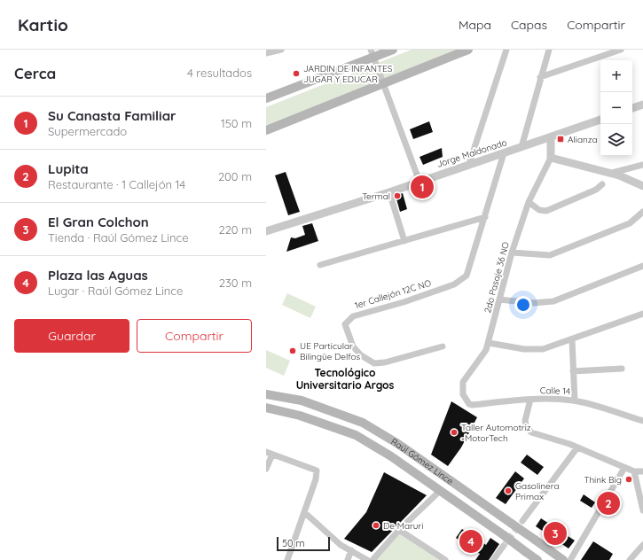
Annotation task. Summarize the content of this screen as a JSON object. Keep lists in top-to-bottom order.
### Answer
{
  "streets": {
    "main road": ["Raúl Gómez Lince"],
    "street": [
      "Jorge Maldonado",
      "2do Pasaje 36 NO",
      "1er Callejón 12C NO",
      "Calle 14"
    ]
  },
  "crossings": [
    ["2do Pasaje 36 NO", "Calle 14"]
  ],
  "districts": ["Tecnológico Universitario Argos"],
  "places": {
    "other": [
      "JARDIN DE INFANTES JUGAR Y EDUCAR",
      "Termal",
      "UE Particular Bilingüe Delfos",
      "Taller Automotriz -MotorTech",
      "Think Big",
      "Gasolinera Primax",
      "De Maruri"
    ],
    "transit": ["Alianza"]
  },
  "scale_bar": "50 m",
  "page": {
    "header": "Kartio",
    "nav": ["Mapa", "Capas", "Compartir"],
    "heading": ["Cerca", "4 resultados"],
    "map_buttons": ["+", "−"],
    "list": [
      {
        "mark": "1",
        "name": "Su Canasta Familiar",
        "note": "Supermercado",
        "value": "150 m"
      },
      {
        "mark": "2",
        "name": "Lupita",
        "note": "Restaurante · 1 Callejón 14",
        "value": "200 m"
      },
      {
        "mark": "3",
        "name": "El Gran Colchon",
        "note": "Tienda · Raúl Gómez Lince",
        "value": "220 m"
      },
      {
        "mark": "4",
        "name": "Plaza las Aguas",
        "note": "Lugar · Raúl Gómez Lince",
        "value": "230 m"
      }
    ],
    "pins": [
      "1",
      "2",
      "3",
      "4"
    ],
    "buttons": ["Guardar", "Compartir"],
    "scale": "50 m"
  }
}
